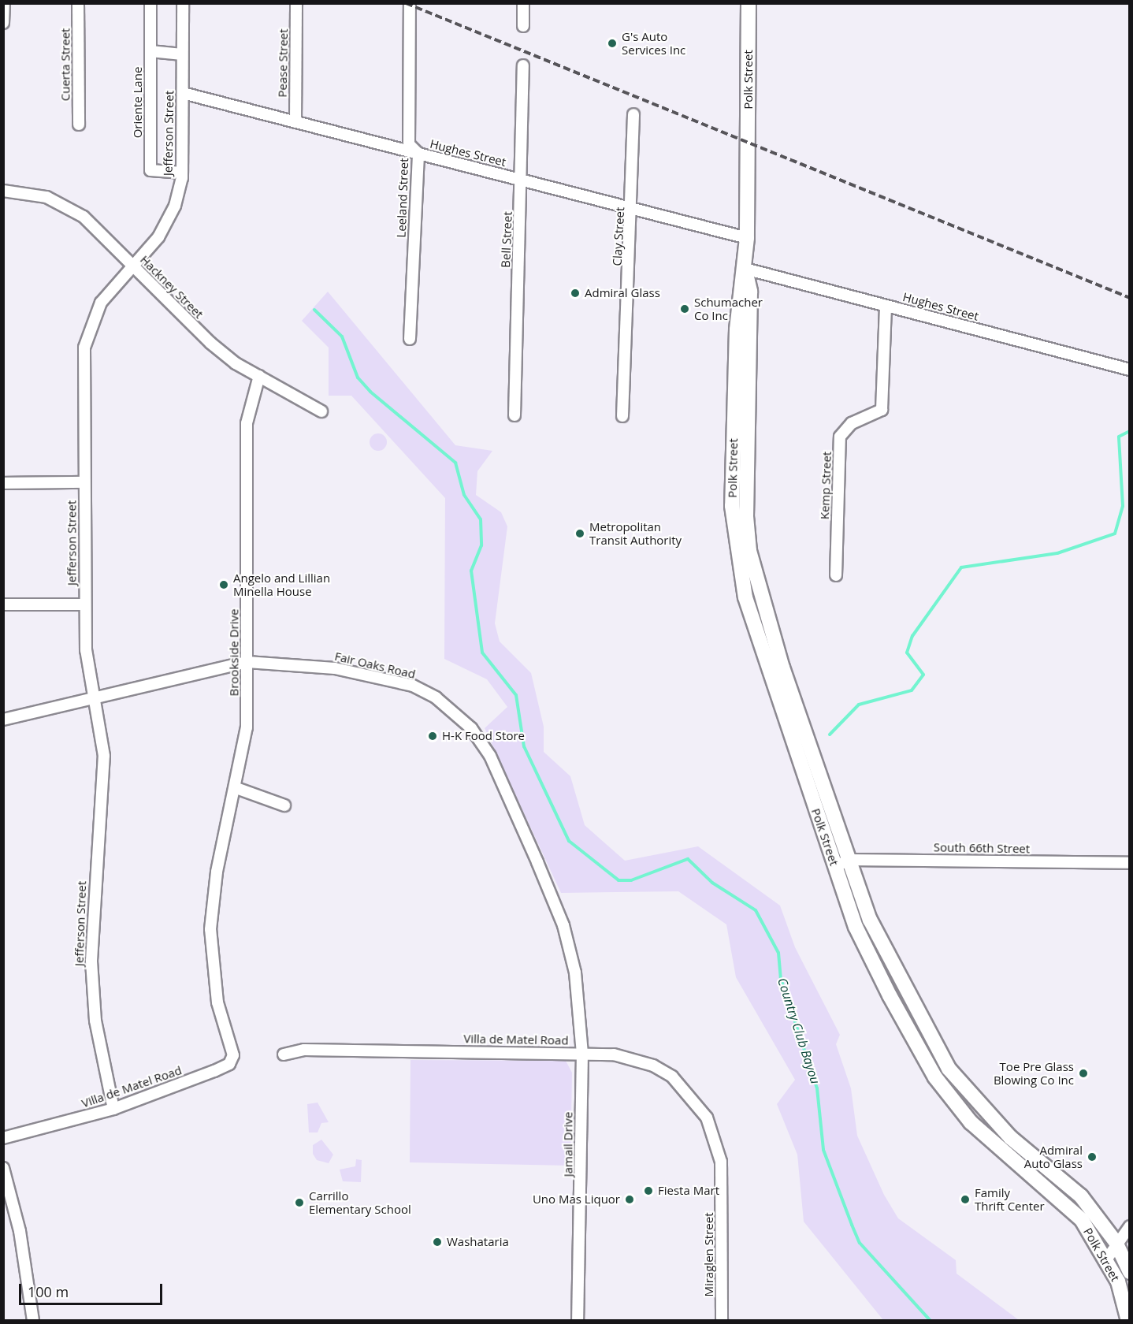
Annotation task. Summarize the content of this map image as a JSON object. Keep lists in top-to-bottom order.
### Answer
{
  "streets": {
    "main road": ["Polk Street"],
    "street": [
      "Pease Street",
      "Cuerta Street",
      "Oriente Lane",
      "Jefferson Street",
      "Hughes Street",
      "Leeland Street",
      "Clay Street",
      "Bell Street",
      "Hackney Street",
      "Kemp Street",
      "Brookside Drive",
      "Fair Oaks Road",
      "South 66th Street",
      "Villa de Matel Road",
      "Jamail Drive",
      "Miraglen Street"
    ]
  },
  "crossings": [
    ["Pease Street", "Hughes Street"],
    ["Polk Street", "Hughes Street"],
    ["Polk Street", "South 66th Street"],
    ["Oriente Lane", "Jefferson Street"],
    ["Jefferson Street", "Hughes Street"],
    ["Jefferson Street", "Hackney Street"],
    ["Jefferson Street", "Fair Oaks Road"],
    ["Jefferson Street", "Villa de Matel Road"],
    ["Hughes Street", "Leeland Street"],
    ["Hughes Street", "Clay Street"],
    ["Hughes Street", "Bell Street"],
    ["Hughes Street", "Kemp Street"],
    ["Hackney Street", "Brookside Drive"],
    ["Brookside Drive", "Fair Oaks Road"],
    ["Brookside Drive", "Villa de Matel Road"],
    ["Fair Oaks Road", "Villa de Matel Road"],
    ["Fair Oaks Road", "Jamail Drive"],
    ["Villa de Matel Road", "Jamail Drive"],
    ["Villa de Matel Road", "Miraglen Street"]
  ],
  "water": ["Country Club Bayou"],
  "places": [
    "G's Auto Services Inc",
    "Admiral Glass",
    "Schumacher Co Inc",
    "Metropolitan Transit Authority",
    "Angelo and Lillian Minella House",
    "H-K Food Store",
    "Toe Pre Glass Blowing Co Inc",
    "Admiral Auto Glass",
    "Fiesta Mart",
    "Uno Mas Liquor",
    "Family Thrift Center",
    "Carrillo Elementary School",
    "Washataria"
  ],
  "scale_bar": "100 m"
}
